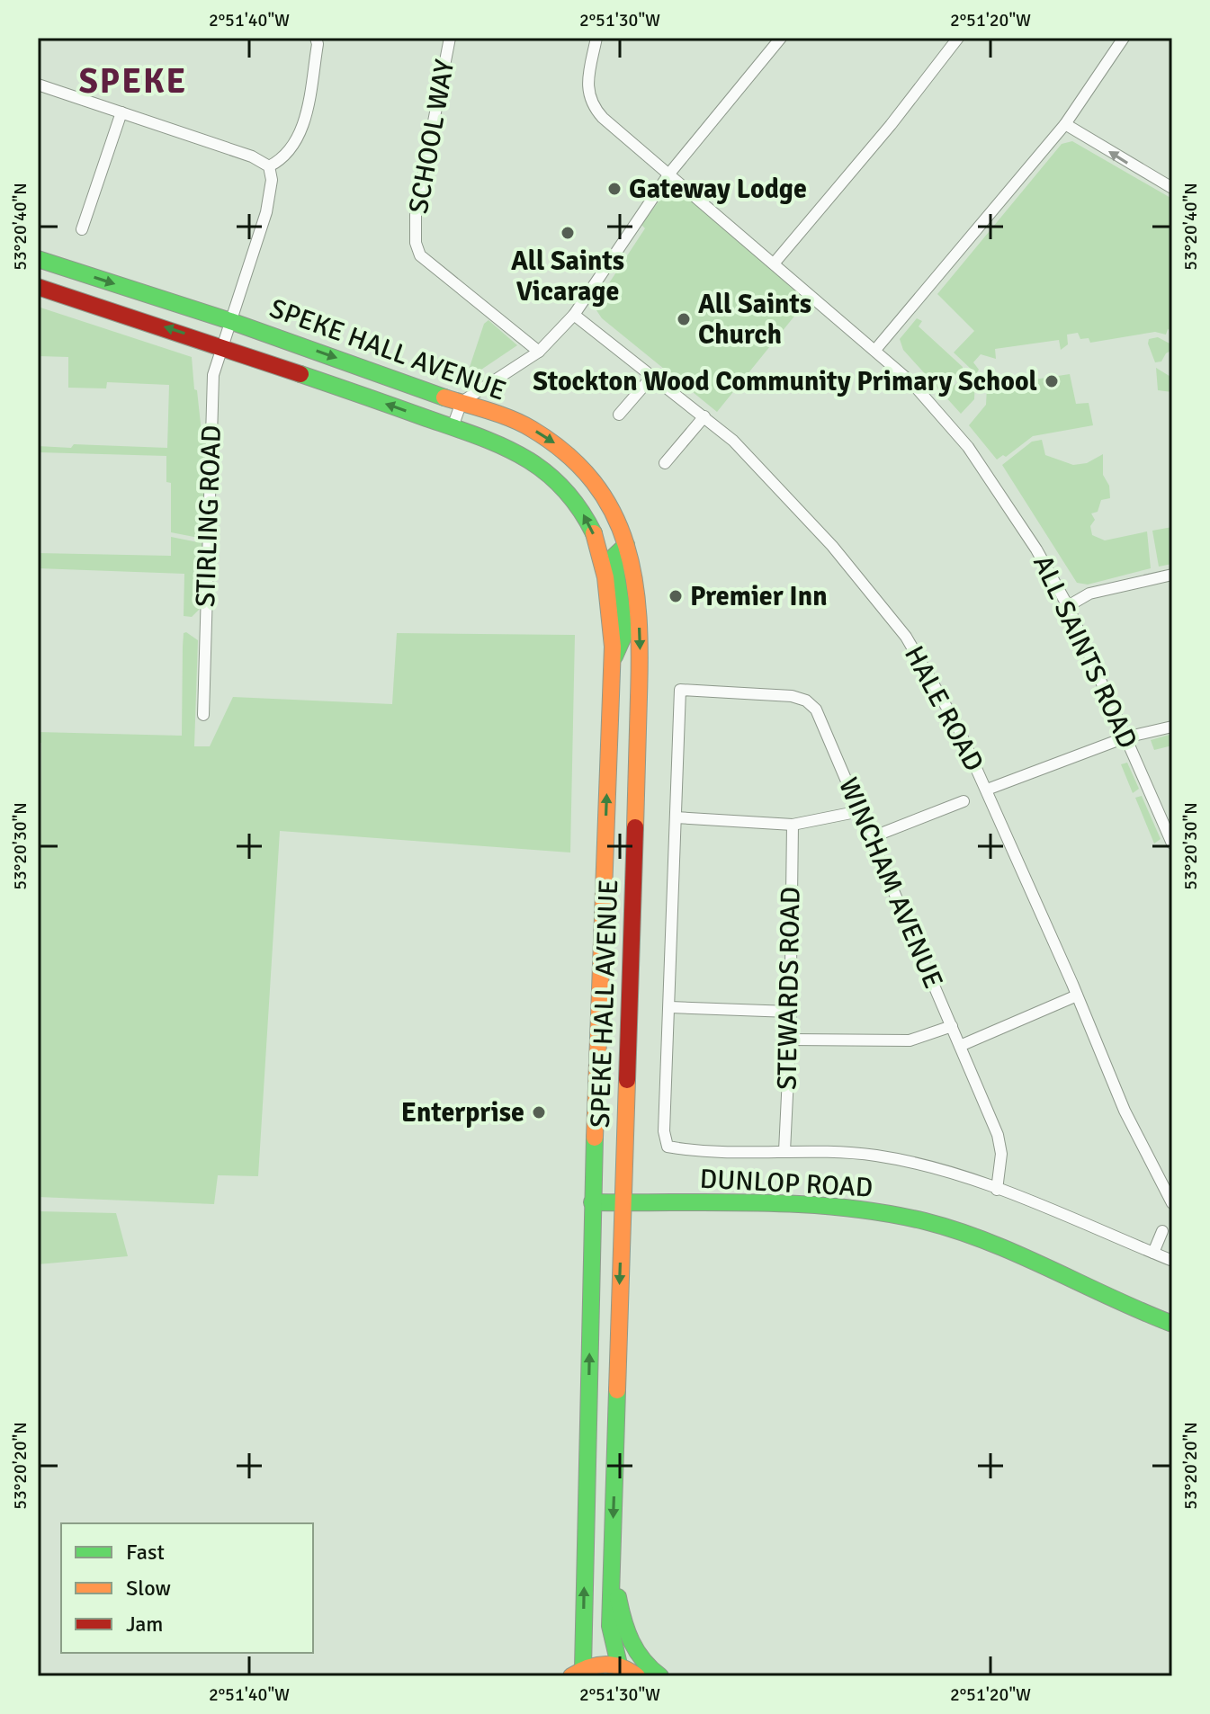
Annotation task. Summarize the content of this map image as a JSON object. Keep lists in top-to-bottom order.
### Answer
{
  "streets": {
    "street": [
      "SCHOOL WAY",
      "SPEKE HALL AVENUE",
      "STIRLING ROAD",
      "ALL SAINTS ROAD",
      "HALE ROAD",
      "WINCHAM AVENUE",
      "STEWARDS ROAD",
      "DUNLOP ROAD"
    ]
  },
  "crossings": [
    ["SPEKE HALL AVENUE", "STIRLING ROAD"],
    ["SPEKE HALL AVENUE", "DUNLOP ROAD"]
  ],
  "districts": ["SPEKE"],
  "places": [
    "Gateway Lodge",
    "All Saints Vicarage",
    "All Saints Church",
    "Stockton Wood Community Primary School",
    "Premier Inn",
    "Enterprise"
  ],
  "legend": ["Fast", "Slow", "Jam"],
  "coordinates": [
    "2°51'40\"W",
    "2°51'30\"W",
    "2°51'20\"W",
    "53°20'40\"N",
    "53°20'30\"N",
    "53°20'20\"N"
  ]
}
